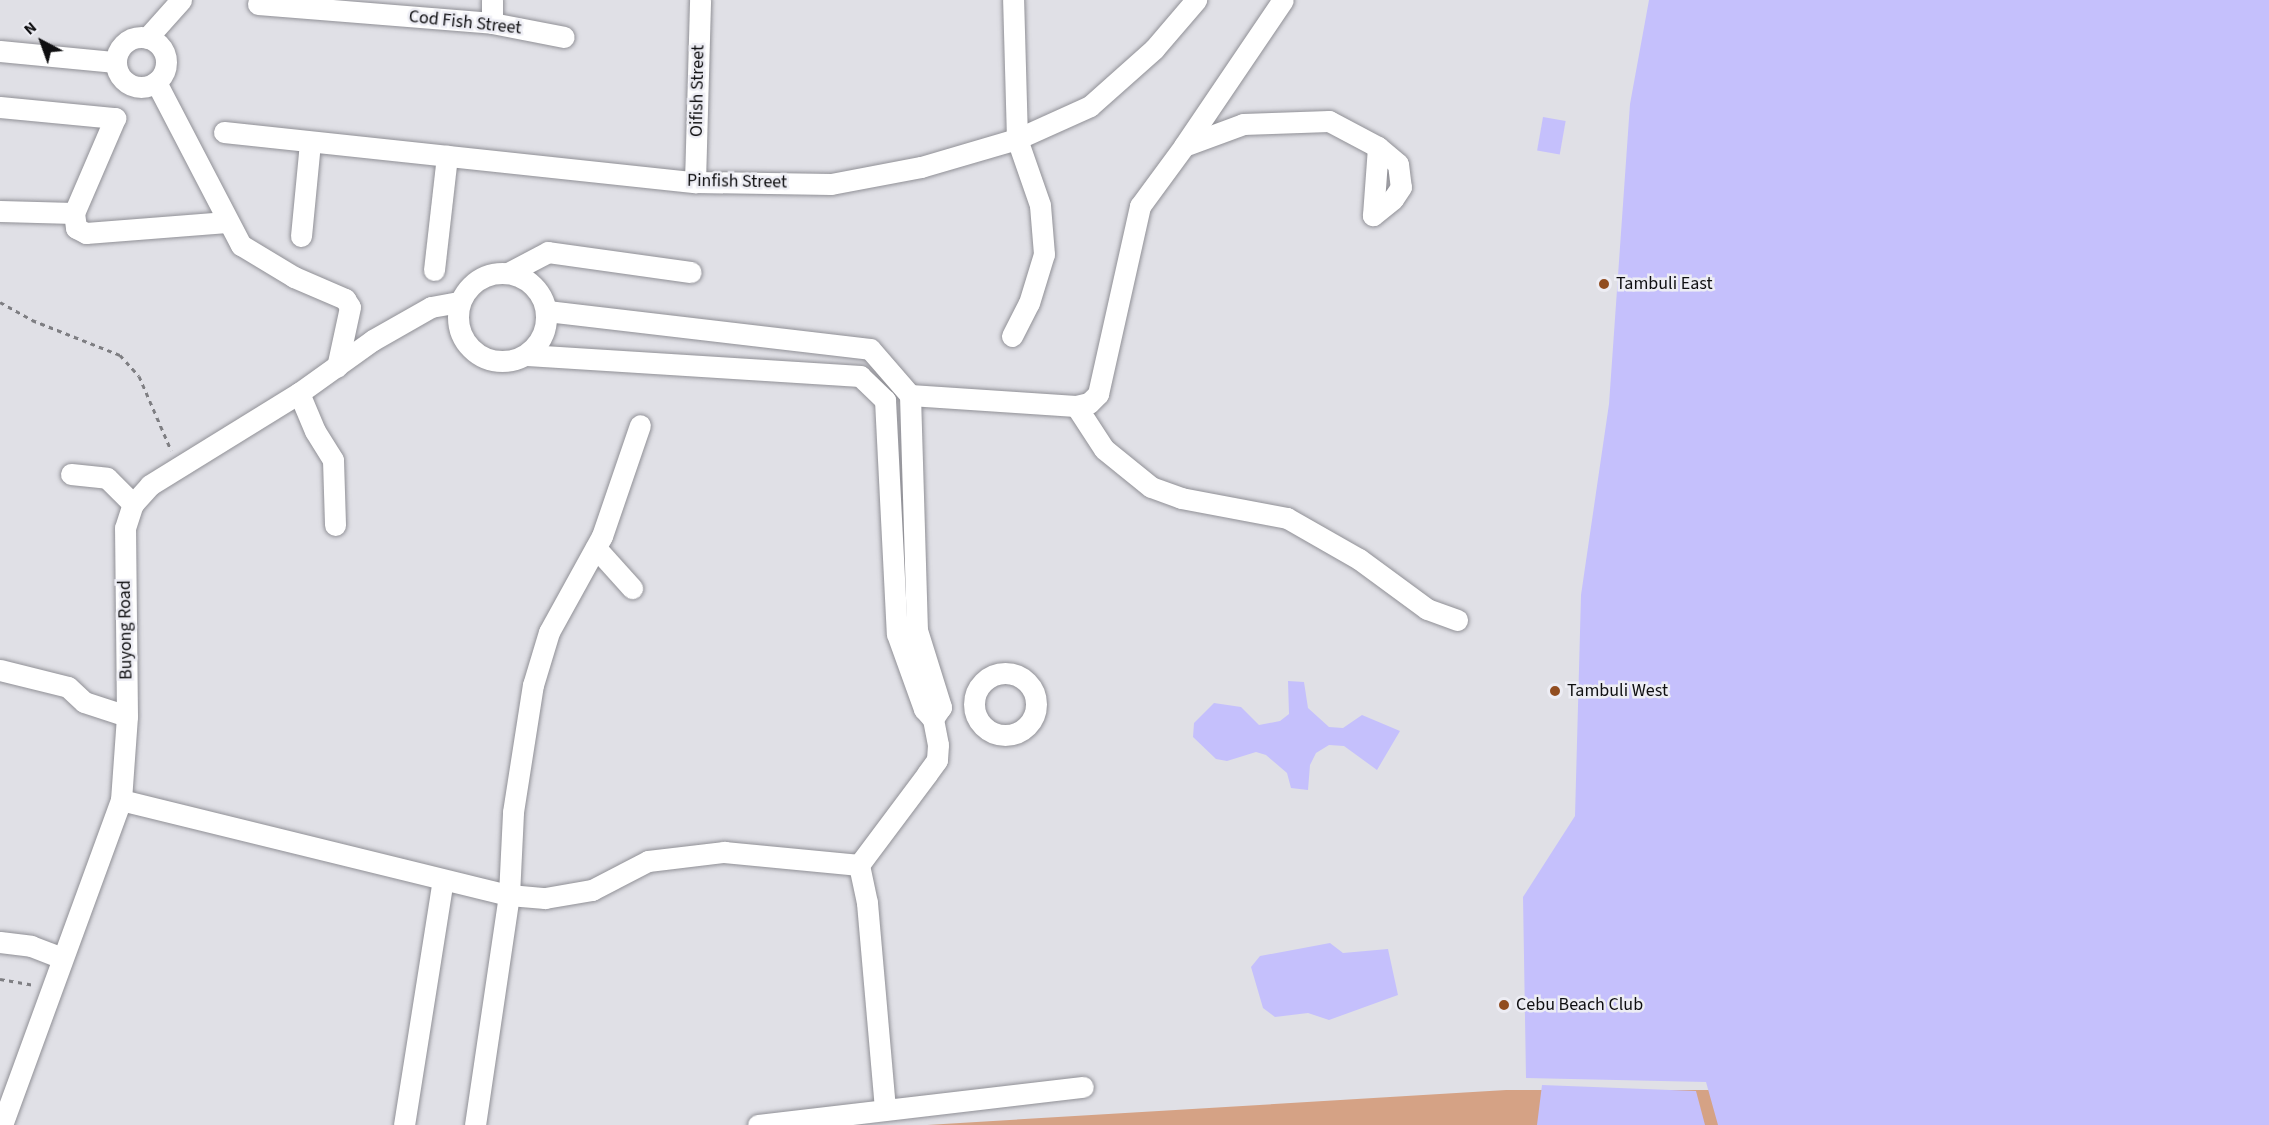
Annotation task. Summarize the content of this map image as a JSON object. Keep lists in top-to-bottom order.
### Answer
{
  "streets": {
    "street": [
      "Cod Fish Street",
      "Oifish Street",
      "Pinfish Street",
      "Buyong Road"
    ]
  },
  "crossings": [
    ["Oifish Street", "Pinfish Street"]
  ],
  "places": ["Tambuli East", "Tambuli West", "Cebu Beach Club"],
  "north": "top left"
}
